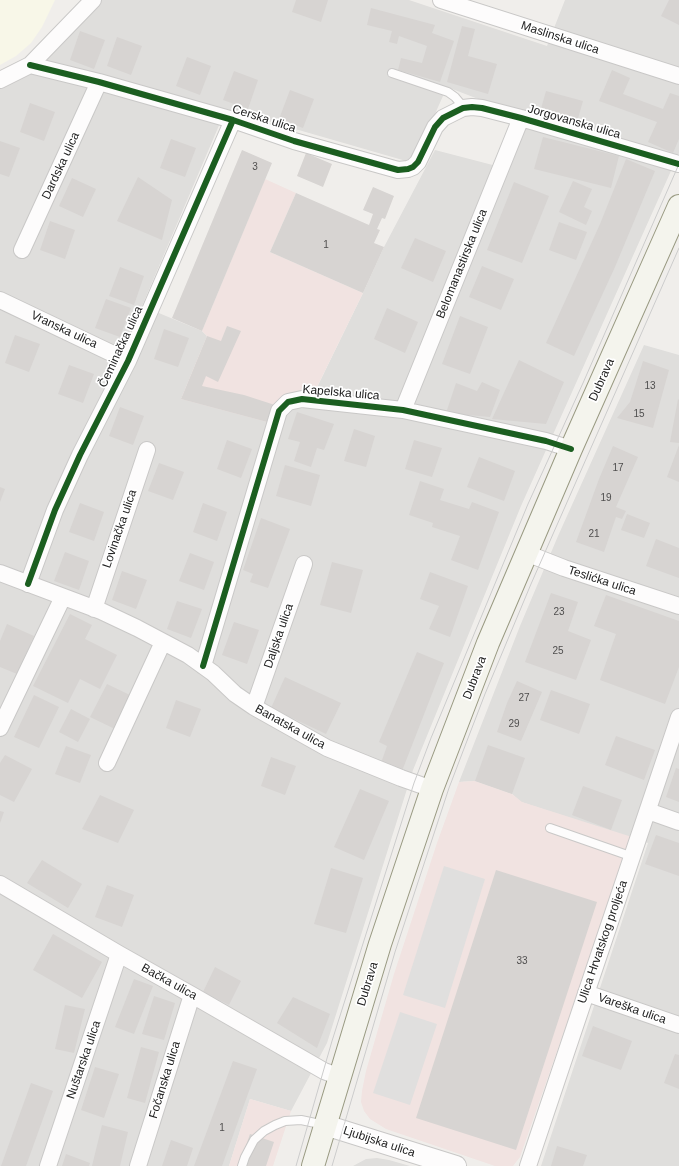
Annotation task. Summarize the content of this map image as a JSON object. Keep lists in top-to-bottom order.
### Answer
{
  "streets": {
    "main road": ["Dubrava"],
    "street": [
      "Maslinska ulica",
      "Cerska ulica",
      "Jorgovanska ulica",
      "Dardska ulica",
      "Belomanastirska ulica",
      "Vranska ulica",
      "Čeminačka ulica",
      "Kapelska ulica",
      "Lovinačka ulica",
      "Teslićka ulica",
      "Daljska ulica",
      "Banatska ulica",
      "Ulica Hrvatskog proljeća",
      "Bačka ulica",
      "Vareška ulica",
      "Nuštarska ulica",
      "Fočanska ulica",
      "Ljubijska ulica"
    ]
  },
  "crossings": [
    ["Cerska ulica", "Jorgovanska ulica"],
    ["Cerska ulica", "Dardska ulica"],
    ["Cerska ulica", "Čeminačka ulica"],
    ["Jorgovanska ulica", "Belomanastirska ulica"],
    ["Belomanastirska ulica", "Kapelska ulica"],
    ["Vranska ulica", "Čeminačka ulica"],
    ["Čeminačka ulica", "Banatska ulica"],
    ["Dubrava", "Kapelska ulica"],
    ["Dubrava", "Teslićka ulica"],
    ["Dubrava", "Banatska ulica"],
    ["Dubrava", "Bačka ulica"],
    ["Dubrava", "Ljubijska ulica"],
    ["Kapelska ulica", "Banatska ulica"],
    ["Lovinačka ulica", "Banatska ulica"],
    ["Daljska ulica", "Banatska ulica"],
    ["Ulica Hrvatskog proljeća", "Vareška ulica"],
    ["Bačka ulica", "Nuštarska ulica"],
    ["Bačka ulica", "Fočanska ulica"]
  ],
  "house_numbers": [
    "3",
    "1",
    "13",
    "15",
    "17",
    "19",
    "21",
    "23",
    "25",
    "27",
    "29",
    "33",
    "1"
  ]
}
